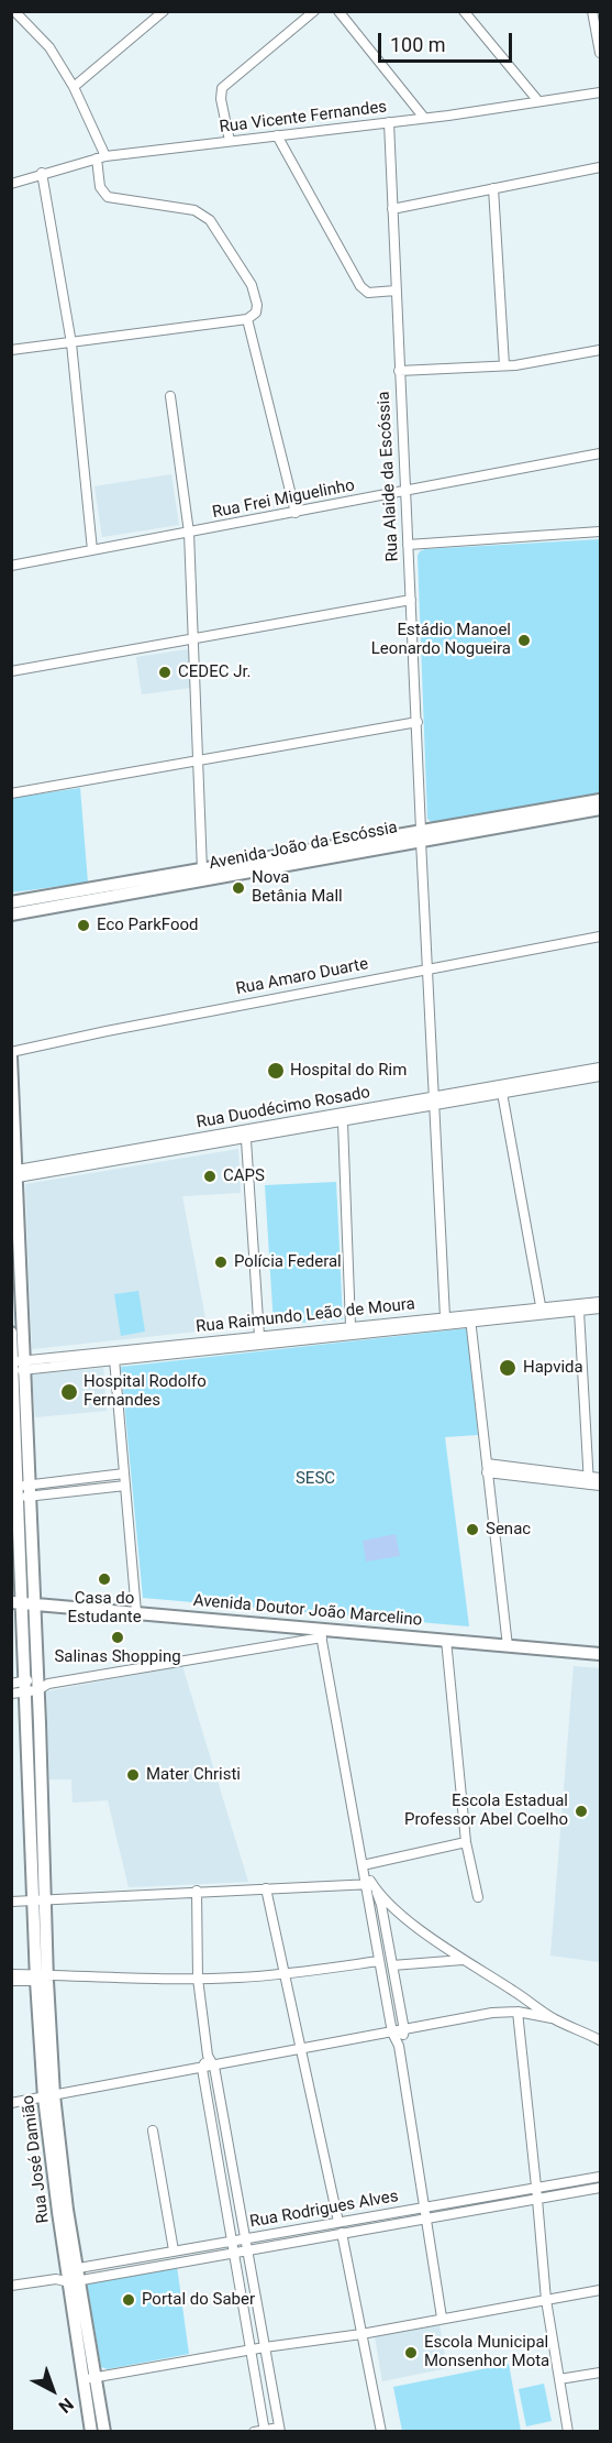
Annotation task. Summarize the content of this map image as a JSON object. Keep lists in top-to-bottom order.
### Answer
{
  "streets": {
    "street": [
      "Rua Vicente Fernandes",
      "Rua Alaide da Escóssia",
      "Rua Frei Miguelinho",
      "Avenida João da Escóssia",
      "Rua Amaro Duarte",
      "Rua Duodécimo Rosado",
      "Rua Raimundo Leão de Moura",
      "Avenida Doutor João Marcelino",
      "Rua José Damião",
      "Rua Rodrigues Alves"
    ]
  },
  "crossings": [
    ["Rua Vicente Fernandes", "Rua Alaide da Escóssia"],
    ["Rua Alaide da Escóssia", "Rua Frei Miguelinho"],
    ["Rua Alaide da Escóssia", "Avenida João da Escóssia"],
    ["Rua Alaide da Escóssia", "Rua Amaro Duarte"],
    ["Rua Alaide da Escóssia", "Rua Duodécimo Rosado"],
    ["Rua Alaide da Escóssia", "Rua Raimundo Leão de Moura"],
    ["Rua Raimundo Leão de Moura", "Rua José Damião"],
    ["Avenida Doutor João Marcelino", "Rua José Damião"],
    ["Rua José Damião", "Rua Rodrigues Alves"]
  ],
  "parks": ["SESC"],
  "places": [
    "Estádio Manoel Leonardo Nogueira",
    "CEDEC Jr.",
    "Nova Betânia Mall",
    "Eco ParkFood",
    "Hospital do Rim",
    "CAPS",
    "Polícia Federal",
    "Hapvida",
    "Hospital Rodolfo Fernandes",
    "Senac",
    "Casa do Estudante",
    "Salinas Shopping",
    "Mater Christi",
    "Escola Estadual Professor Abel Coelho",
    "Portal do Saber",
    "Escola Municipal Monsenhor Mota"
  ],
  "scale_bar": "100 m",
  "north": "bottom right"
}
